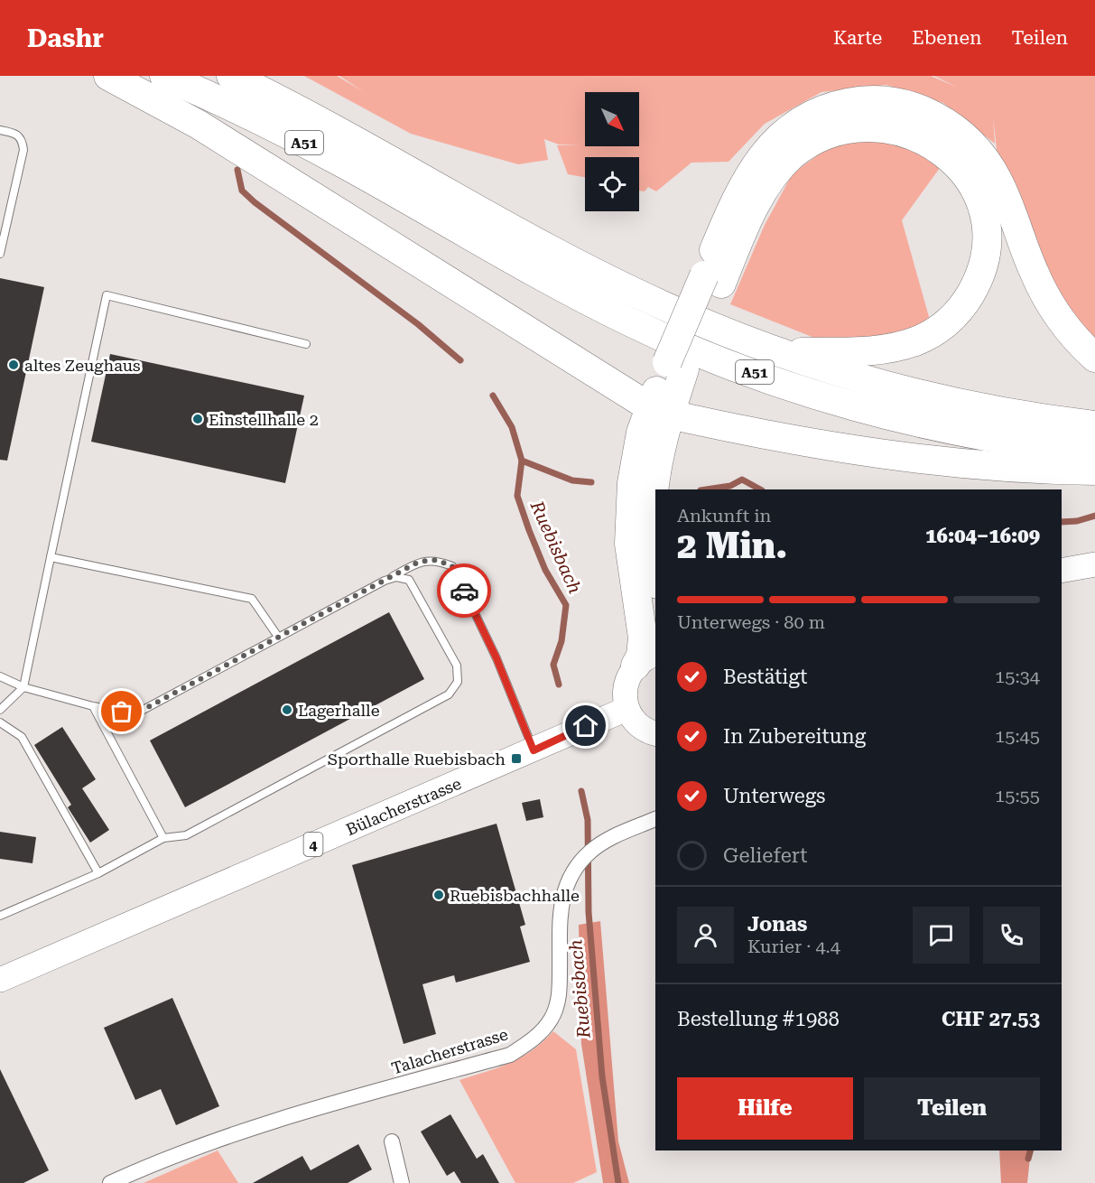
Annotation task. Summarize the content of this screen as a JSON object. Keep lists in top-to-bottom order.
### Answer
{
  "streets": {
    "highway": ["A51"],
    "main road": ["Bülacherstrasse", "4"],
    "street": ["Talacherstrasse"]
  },
  "water": ["Ruebisbach"],
  "places": {
    "other": [
      "altes Zeughaus",
      "Einstellhalle 2",
      "Lagerhalle",
      "Ruebisbachhalle"
    ],
    "transit": ["Sporthalle Ruebisbach"]
  },
  "north": "bottom right",
  "page": {
    "header": "Dashr",
    "nav": ["Karte", "Ebenen", "Teilen"],
    "heading": ["2 Min.", "Ankunft in", "16:04–16:09"],
    "panel": [
      "Jonas",
      "Kurier · 4.4",
      "Bestellung #1988",
      "CHF 27.53"
    ],
    "bar": "Unterwegs · 80 m",
    "list": [
      ["Bestätigt", "15:34"],
      ["In Zubereitung", "15:45"],
      ["Unterwegs", "15:55"],
      "Geliefert"
    ],
    "buttons": ["Hilfe", "Teilen"]
  }
}
